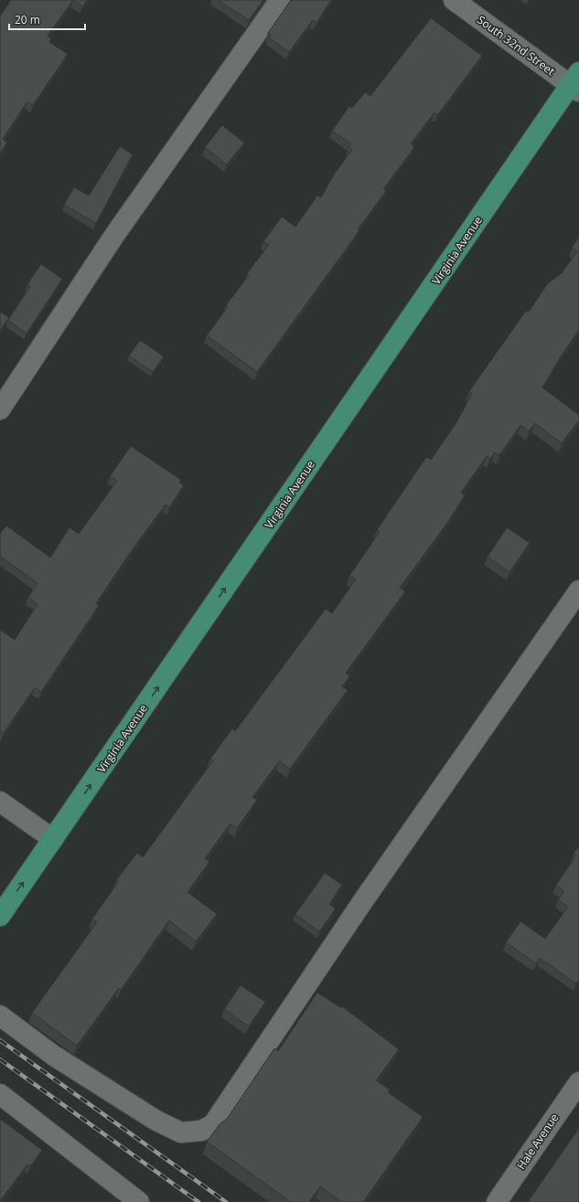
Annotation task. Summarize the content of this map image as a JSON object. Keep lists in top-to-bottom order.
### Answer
{
  "streets": {
    "main road": ["Virginia Avenue"],
    "street": ["South 32nd Street", "Hale Avenue"]
  },
  "crossings": [
    ["South 32nd Street", "Virginia Avenue"]
  ],
  "one_way": ["Virginia Avenue"],
  "scale_bar": "20 m"
}
